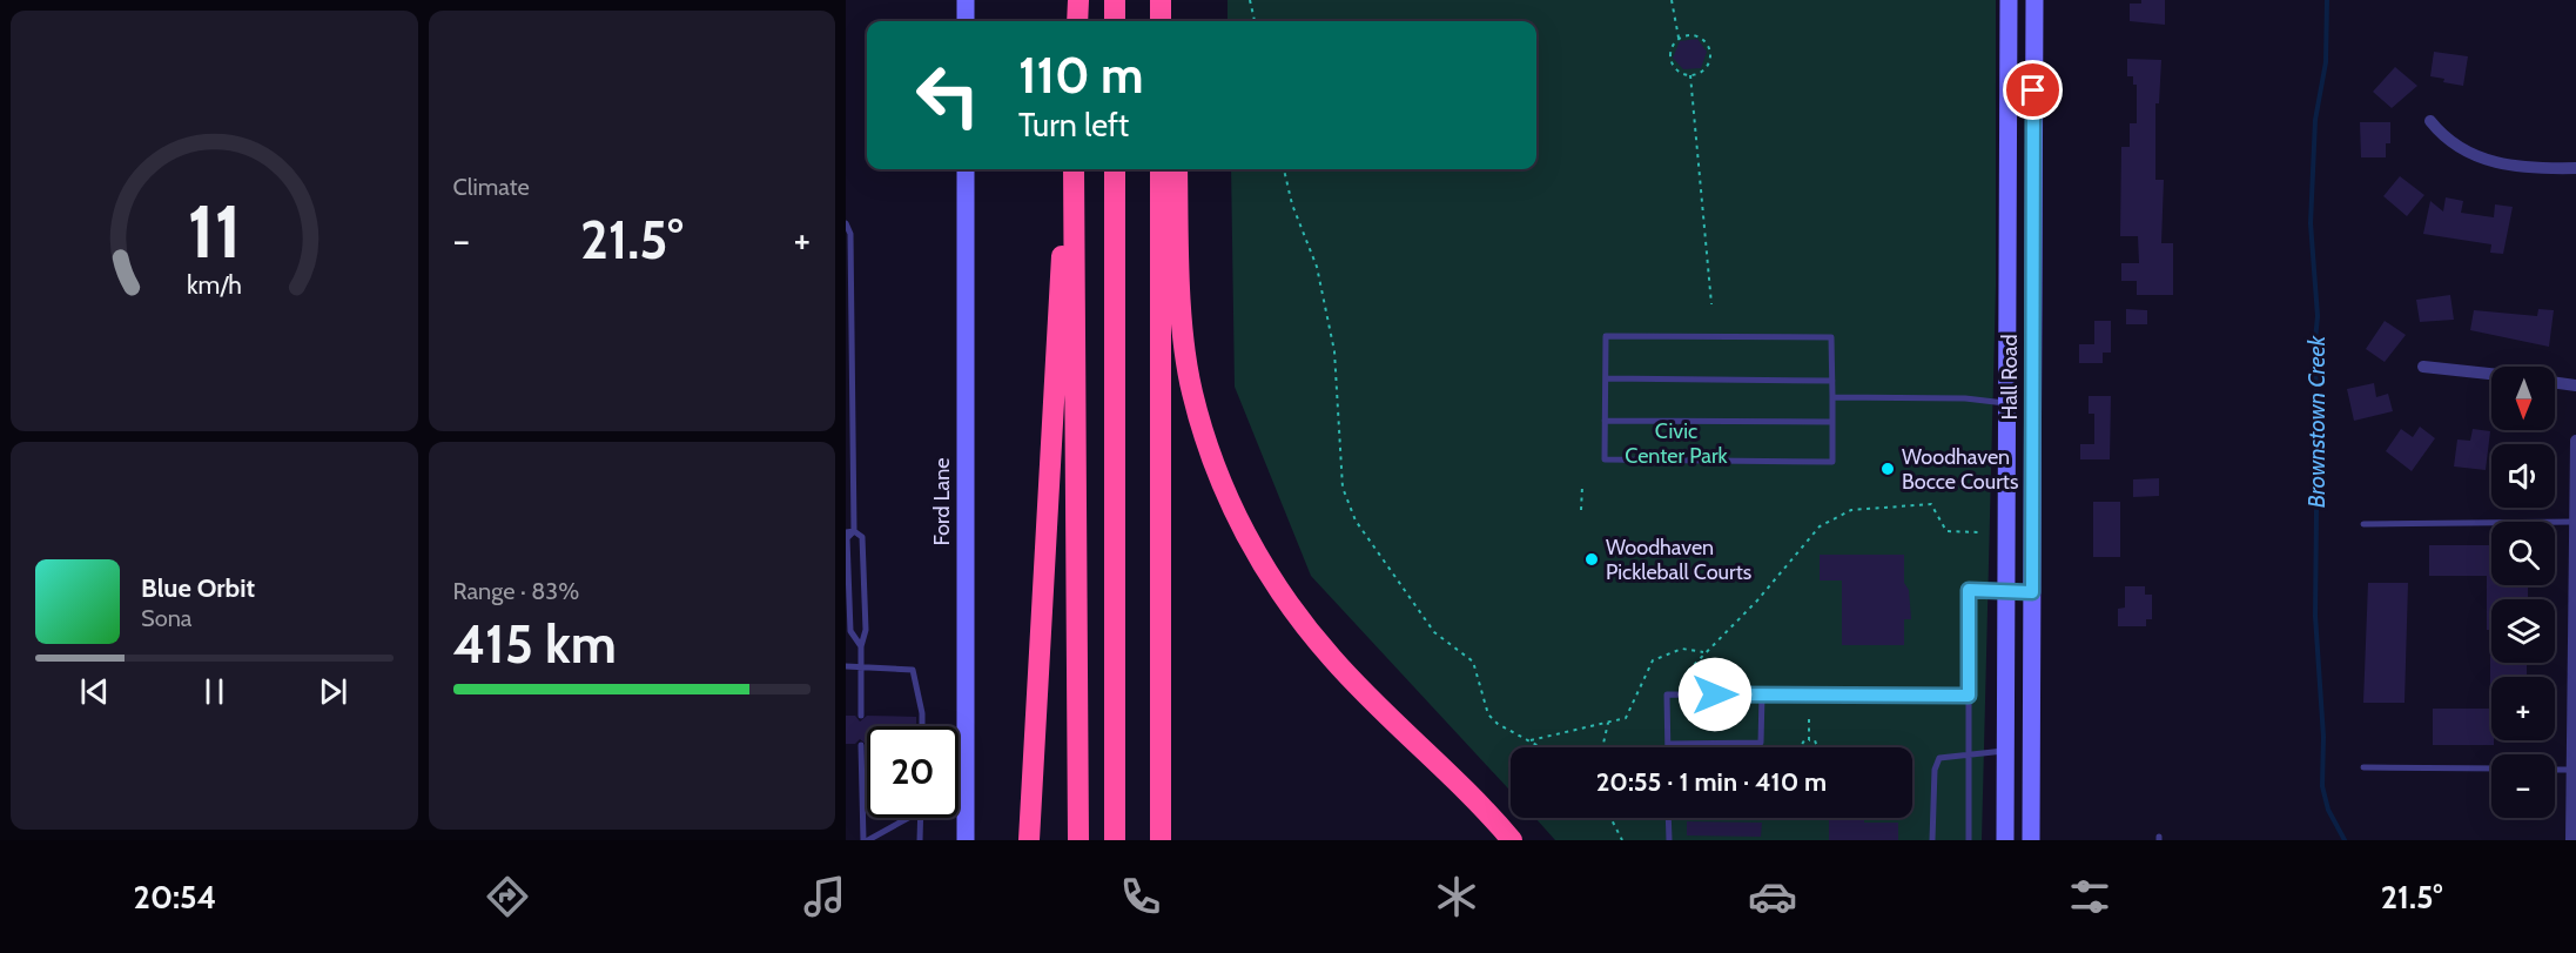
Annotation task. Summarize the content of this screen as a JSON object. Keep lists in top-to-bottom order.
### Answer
{
  "streets": {
    "street": ["Hall Road", "Ford Lane"]
  },
  "water": ["Brownstown Creek"],
  "parks": ["Civic Center Park"],
  "places": ["Woodhaven Bocce Courts", "Woodhaven Pickleball Courts"],
  "north": "bottom",
  "page": {
    "tile": [
      "Climate",
      ["Range · 83%", "415 km"]
    ],
    "turn": ["110 m", "Turn left"],
    "heat": ["−", "21.5°", "+"],
    "map_buttons": ["+", "−"],
    "song": ["Blue Orbit", "Sona"],
    "limit": "20",
    "trip": "20:55 · 1 min · 410 m",
    "tabs": ["20:54", "21.5°"],
    "gauge": ["11", "km/h"]
  }
}
